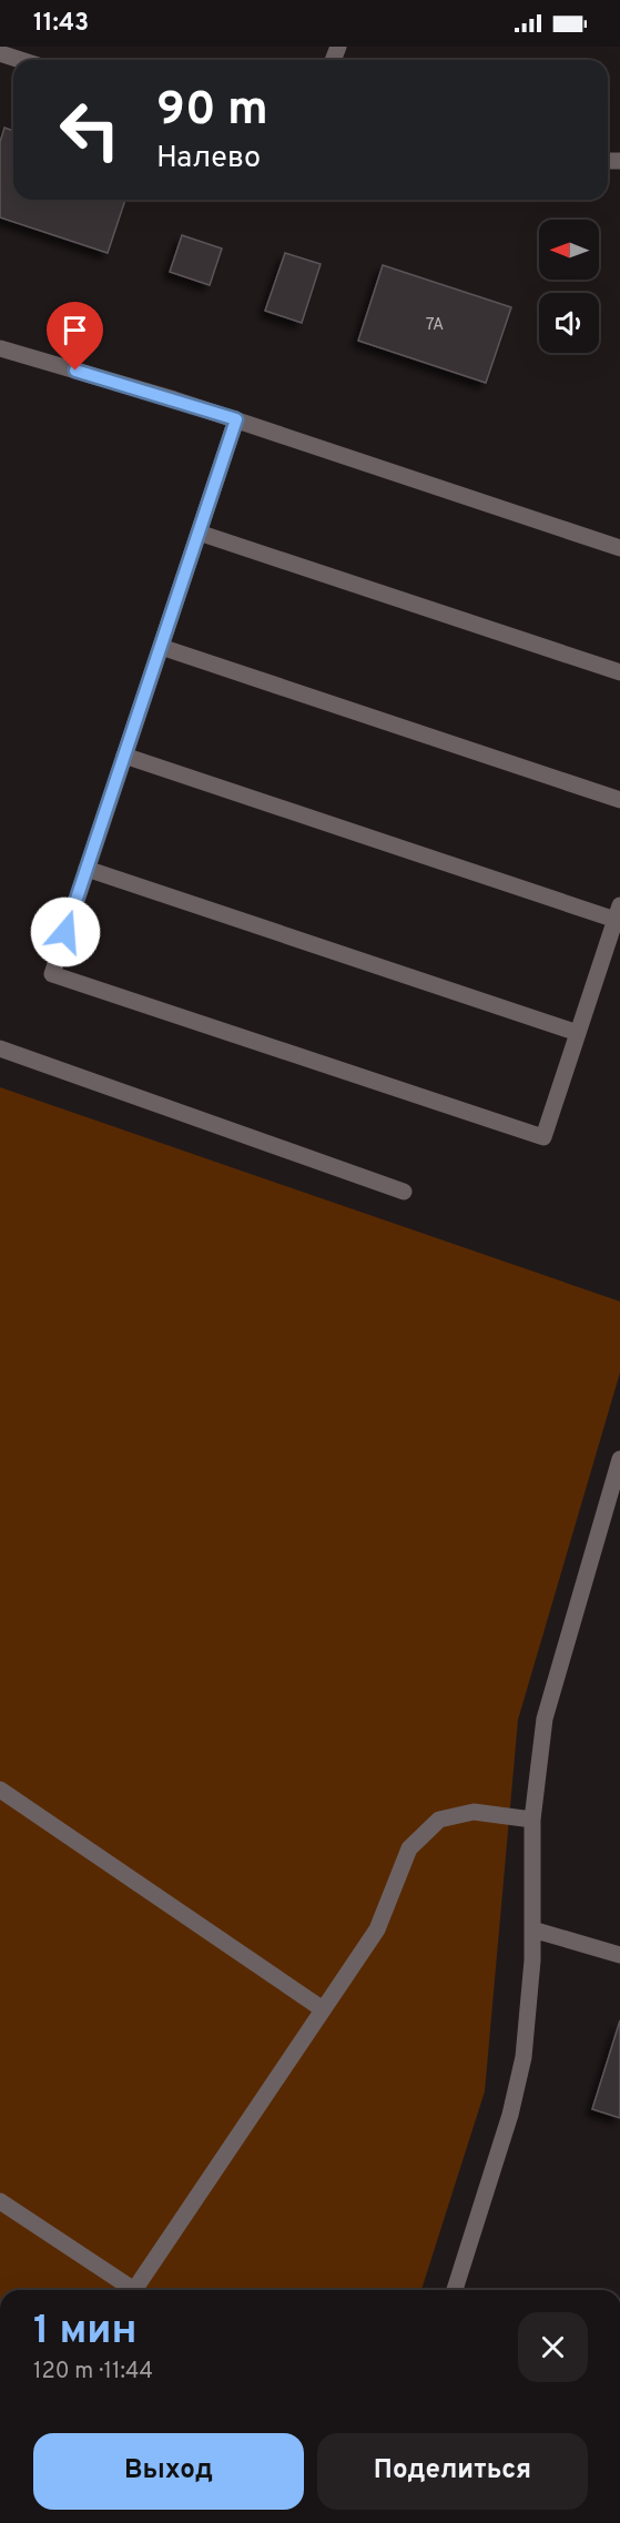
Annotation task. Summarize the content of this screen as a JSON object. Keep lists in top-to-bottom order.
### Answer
{
  "house_numbers": ["7А"],
  "north": "left",
  "page": {
    "status": "11:43",
    "turn": ["90 m", "Налево"],
    "heading": ["1 мин", "120 m · 11:44"],
    "buttons": ["Выход", "Поделиться"]
  }
}
